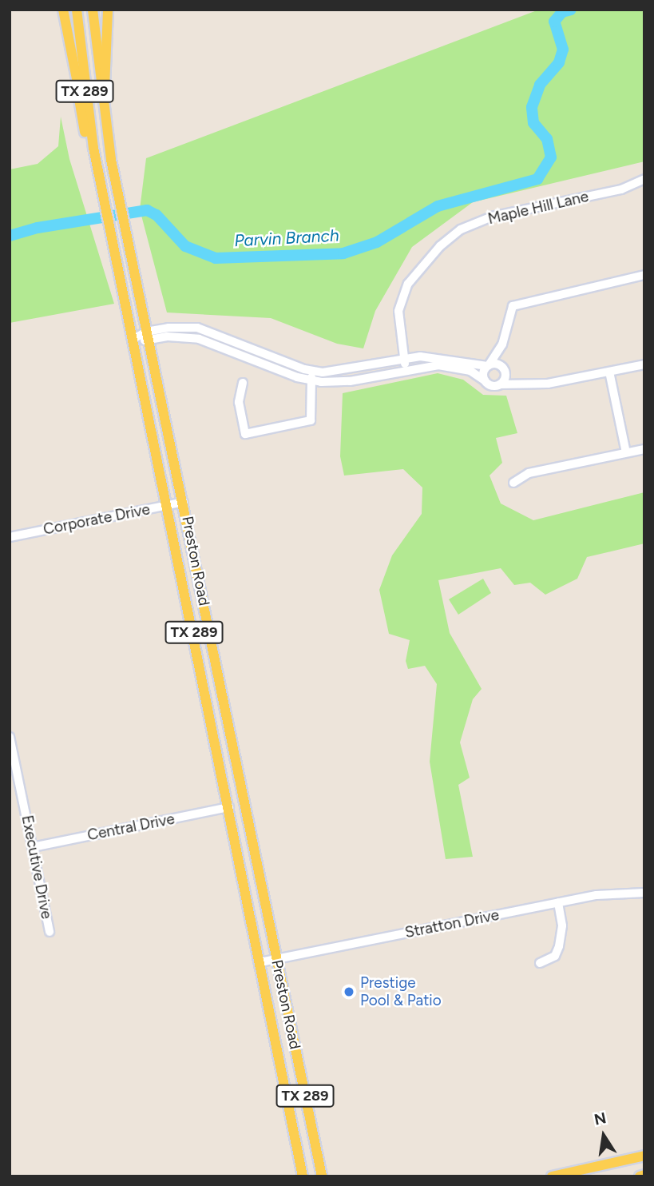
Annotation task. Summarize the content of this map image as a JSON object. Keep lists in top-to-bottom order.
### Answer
{
  "streets": {
    "main road": ["TX 289", "Preston Road"],
    "street": [
      "Maple Hill Lane",
      "Corporate Drive",
      "Central Drive",
      "Executive Drive",
      "Stratton Drive"
    ]
  },
  "crossings": [
    ["Corporate Drive", "Preston Road"],
    ["Preston Road", "Central Drive"],
    ["Preston Road", "Stratton Drive"],
    ["Central Drive", "Executive Drive"]
  ],
  "water": ["Parvin Branch"],
  "places": ["Prestige Pool & Patio"],
  "north": "top"
}
